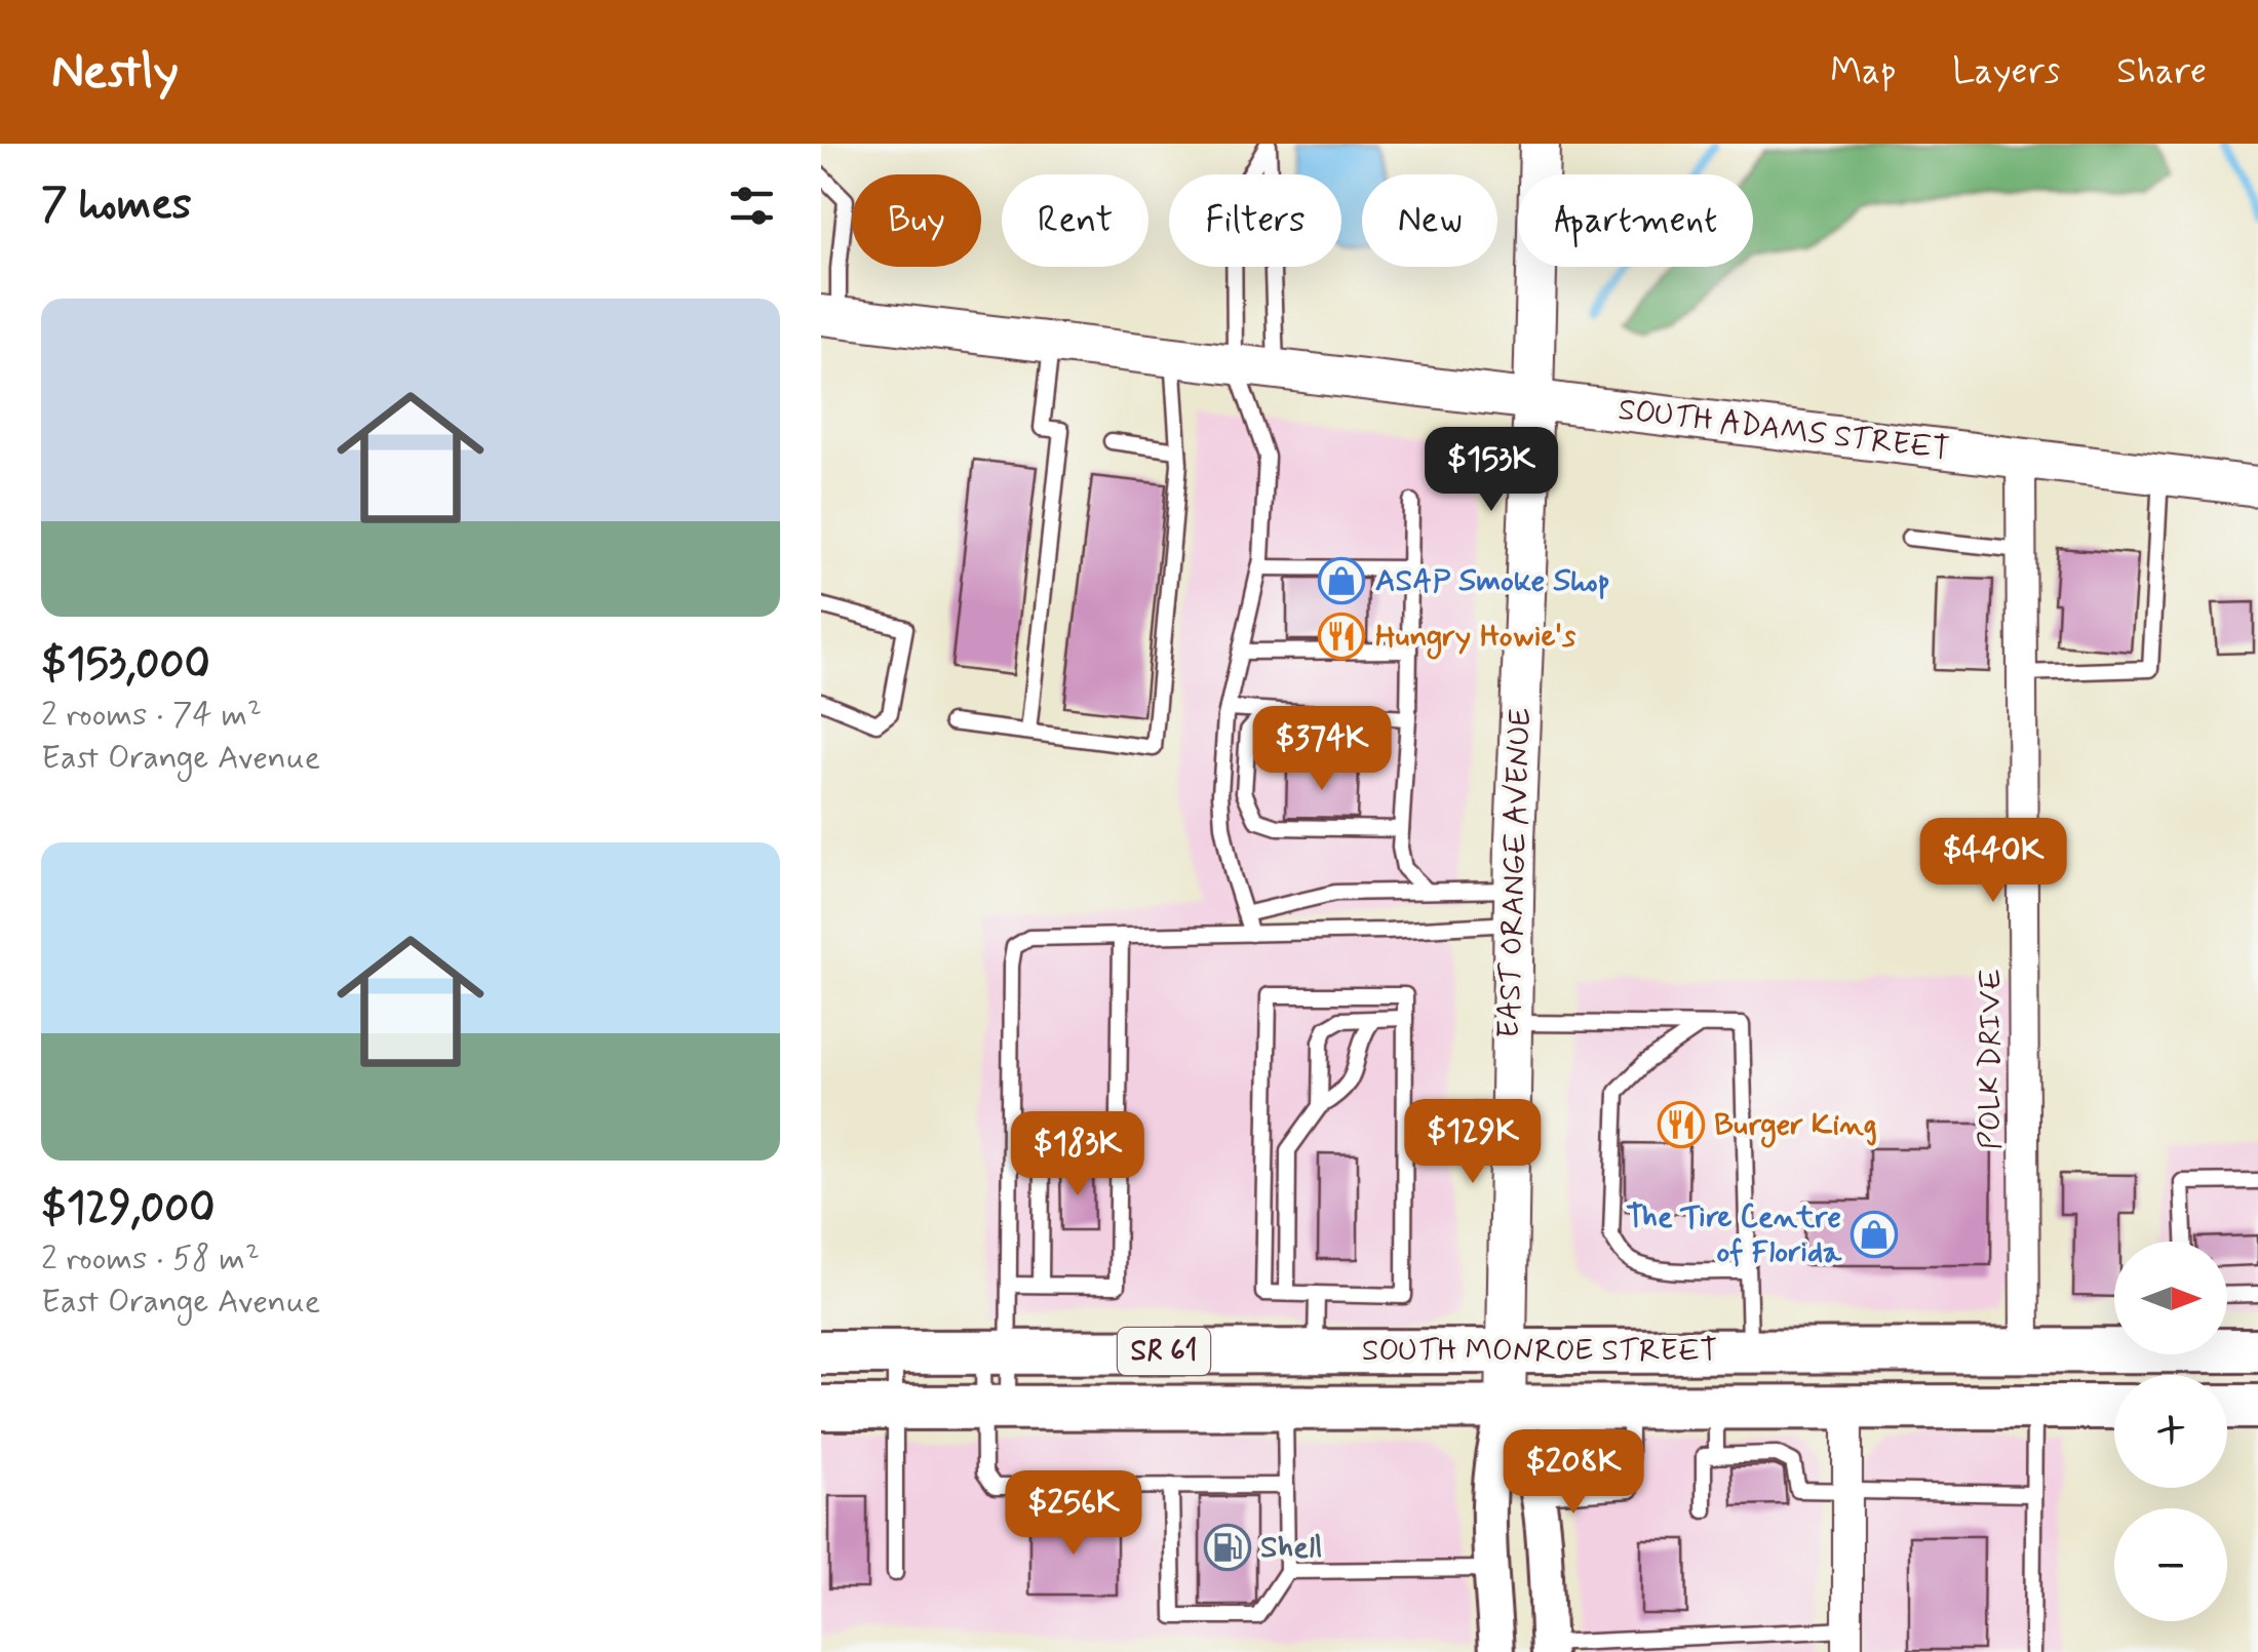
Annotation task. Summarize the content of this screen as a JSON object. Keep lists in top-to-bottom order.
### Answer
{
  "streets": {
    "main road": [
      "SOUTH ADAMS STREET",
      "EAST ORANGE AVENUE",
      "SOUTH MONROE STREET",
      "SR 61"
    ],
    "street": ["POLK DRIVE"]
  },
  "crossings": [
    ["SOUTH ADAMS STREET", "EAST ORANGE AVENUE"],
    ["SOUTH ADAMS STREET", "POLK DRIVE"],
    ["EAST ORANGE AVENUE", "SOUTH MONROE STREET"],
    ["POLK DRIVE", "SOUTH MONROE STREET"]
  ],
  "places": {
    "shop": ["ASAP Smoke Shop", "The Tire Centre of Florida"],
    "restaurant": ["Hungry Howie's", "Burger King"],
    "fuel station": ["Shell"]
  },
  "north": "right",
  "page": {
    "header": "Nestly",
    "nav": ["Map", "Layers", "Share"],
    "heading": "7 homes",
    "chip": [
      "Buy",
      "Rent",
      "Filters",
      "New",
      "Apartment"
    ],
    "list": [
      {
        "name": "$153,000",
        "note": "2 rooms · 74 m² · East Orange Avenue"
      },
      {
        "name": "$129,000",
        "note": "2 rooms · 58 m² · East Orange Avenue"
      }
    ],
    "price": [
      "$153K",
      "$374K",
      "$440K",
      "$129K",
      "$183K",
      "$208K",
      "$256K"
    ],
    "map_buttons": ["+", "−"]
  }
}
